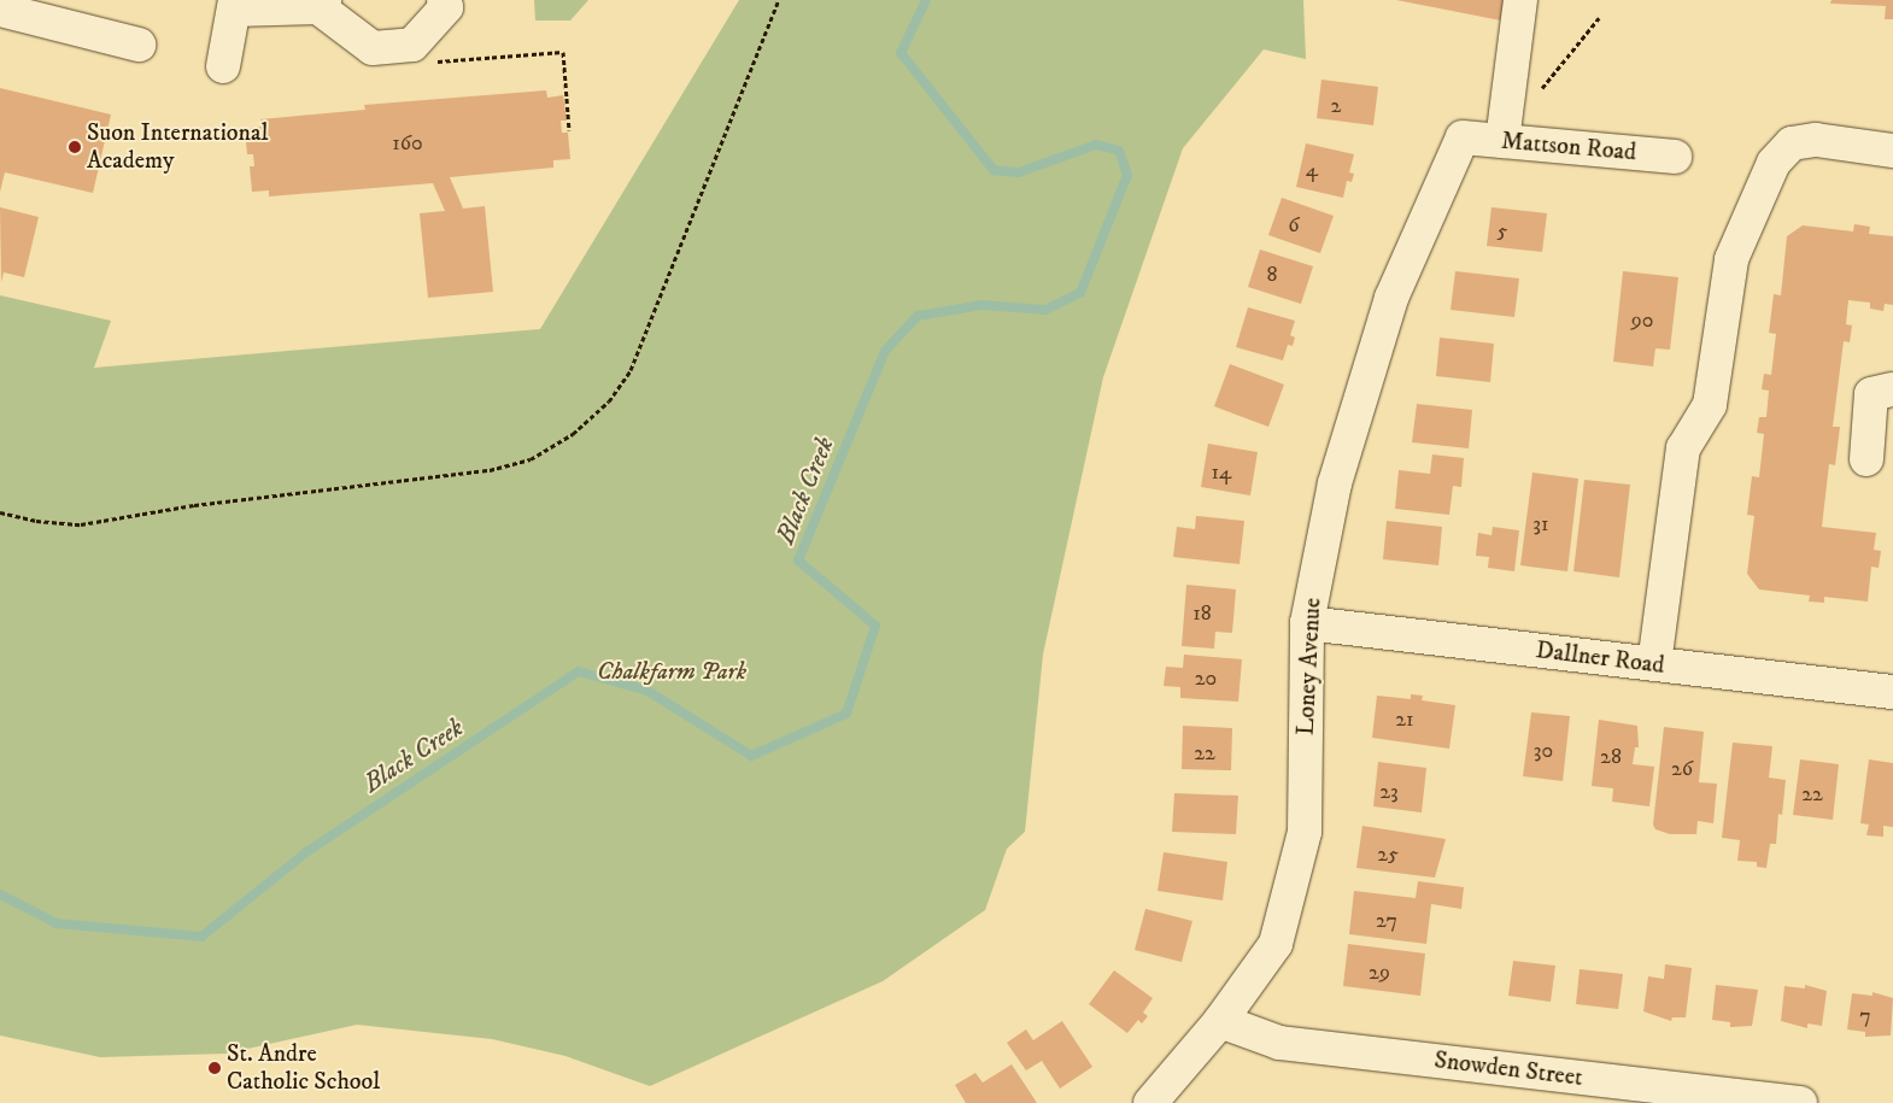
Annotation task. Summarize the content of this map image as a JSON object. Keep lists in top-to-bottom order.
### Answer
{
  "streets": {
    "street": [
      "Mattson Road",
      "Dallner Road",
      "Loney Avenue",
      "Snowden Street"
    ]
  },
  "crossings": [
    ["Mattson Road", "Loney Avenue"],
    ["Dallner Road", "Loney Avenue"],
    ["Loney Avenue", "Snowden Street"]
  ],
  "water": ["Black Creek"],
  "parks": ["Chalkfarm Park"],
  "places": ["Suon International Academy", "St. Andre Catholic School"],
  "house_numbers": [
    "2",
    "160",
    "4",
    "6",
    "5",
    "8",
    "90",
    "14",
    "31",
    "18",
    "20",
    "21",
    "30",
    "22",
    "28",
    "26",
    "23",
    "22",
    "25",
    "27",
    "29",
    "7"
  ]
}
